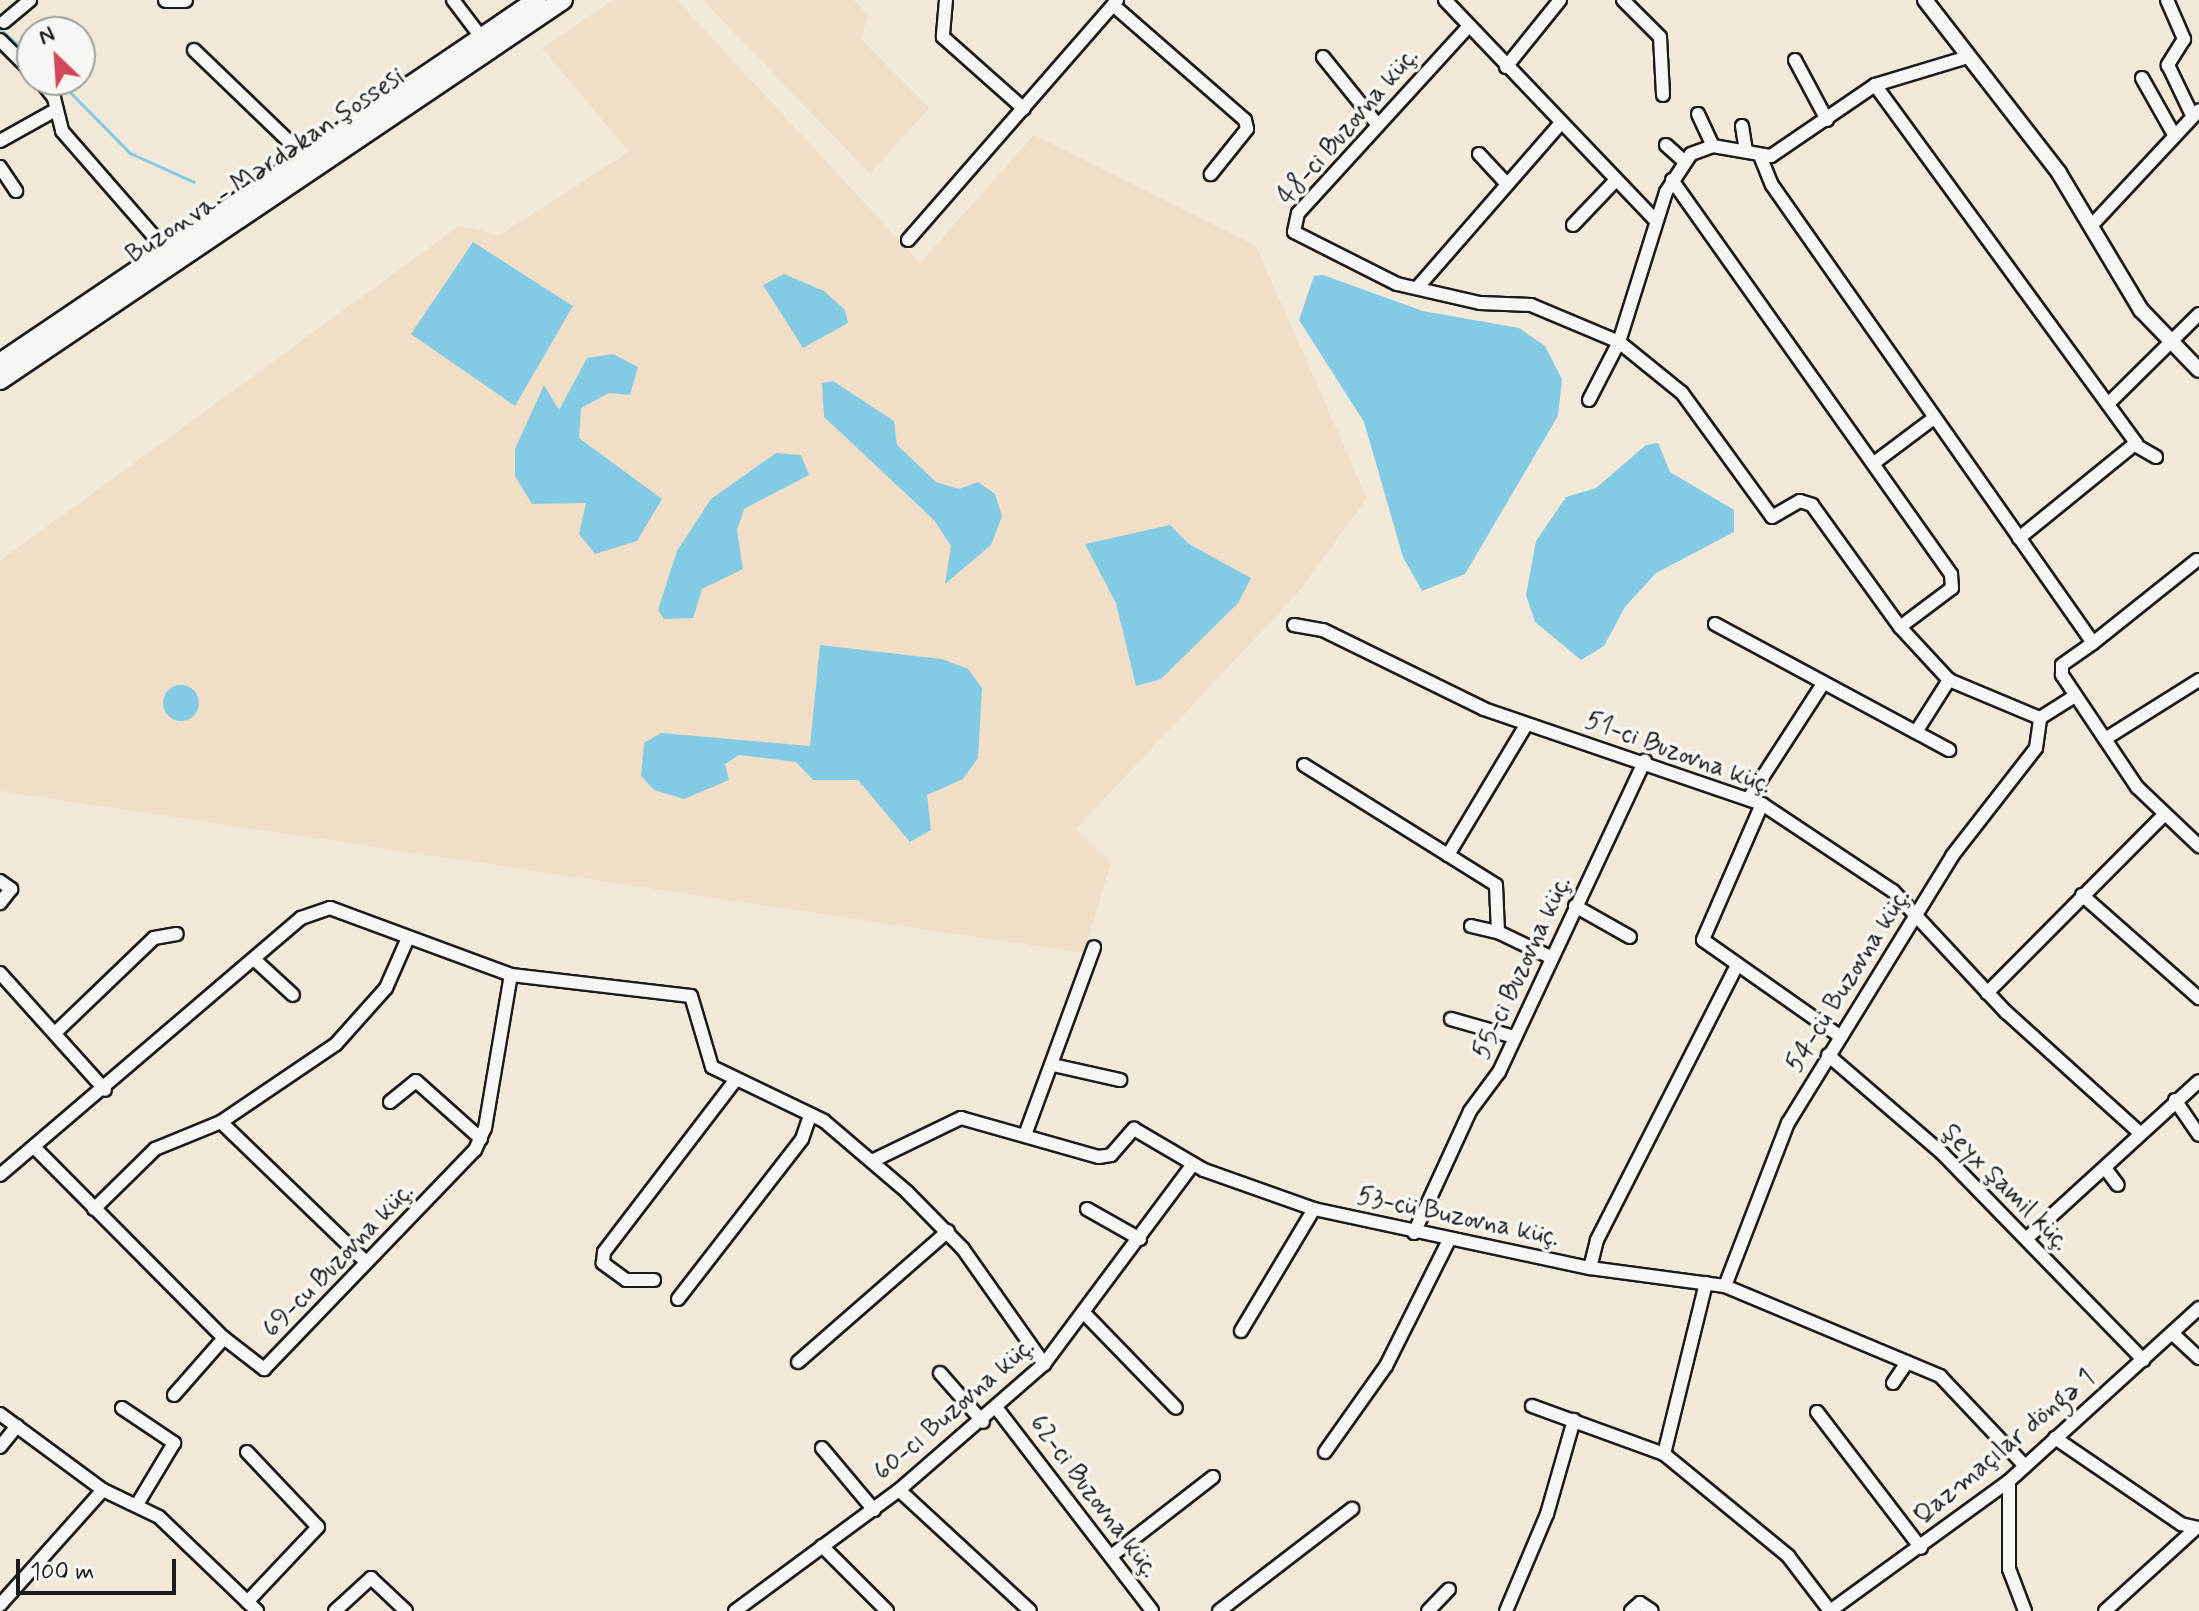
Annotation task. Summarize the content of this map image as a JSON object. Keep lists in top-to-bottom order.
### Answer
{
  "streets": {
    "main road": ["Buzonva - Mərdəkan şossesi"],
    "street": [
      "48-ci Buzovna küç.",
      "51-ci Buzovna küç.",
      "55-ci Buzovna küç.",
      "54-cü Buzovna küç.",
      "Şeyx Şamil küç.",
      "53-cü Buzovna küç.",
      "69-cu Buzovna küç.",
      "60-cı Buzovna küç.",
      "Qazmaçılar döngə 1",
      "62-ci Buzovna küç."
    ]
  },
  "crossings": [
    ["48-ci Buzovna küç.", "54-cü Buzovna küç."],
    ["51-ci Buzovna küç.", "55-ci Buzovna küç."],
    ["51-ci Buzovna küç.", "54-cü Buzovna küç."],
    ["55-ci Buzovna küç.", "53-cü Buzovna küç."],
    ["54-cü Buzovna küç.", "Şeyx Şamil küç."],
    ["54-cü Buzovna küç.", "53-cü Buzovna küç."],
    ["Şeyx Şamil küç.", "Qazmaçılar döngə 1"],
    ["53-cü Buzovna küç.", "60-cı Buzovna küç."],
    ["53-cü Buzovna küç.", "Qazmaçılar döngə 1"],
    ["60-cı Buzovna küç.", "62-ci Buzovna küç."]
  ],
  "scale_bar": "100 m",
  "north": "top left"
}
